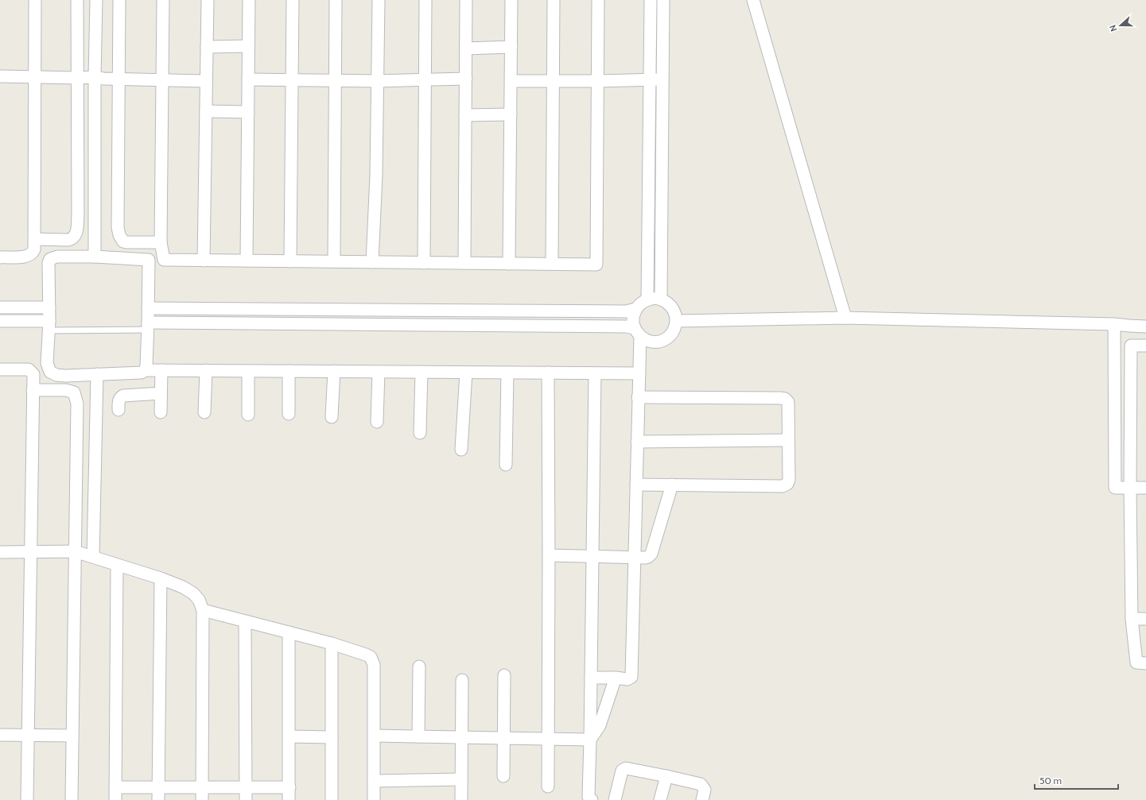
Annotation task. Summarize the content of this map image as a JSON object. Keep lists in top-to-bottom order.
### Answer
{
  "scale_bar": "50 m",
  "north": "left"
}
